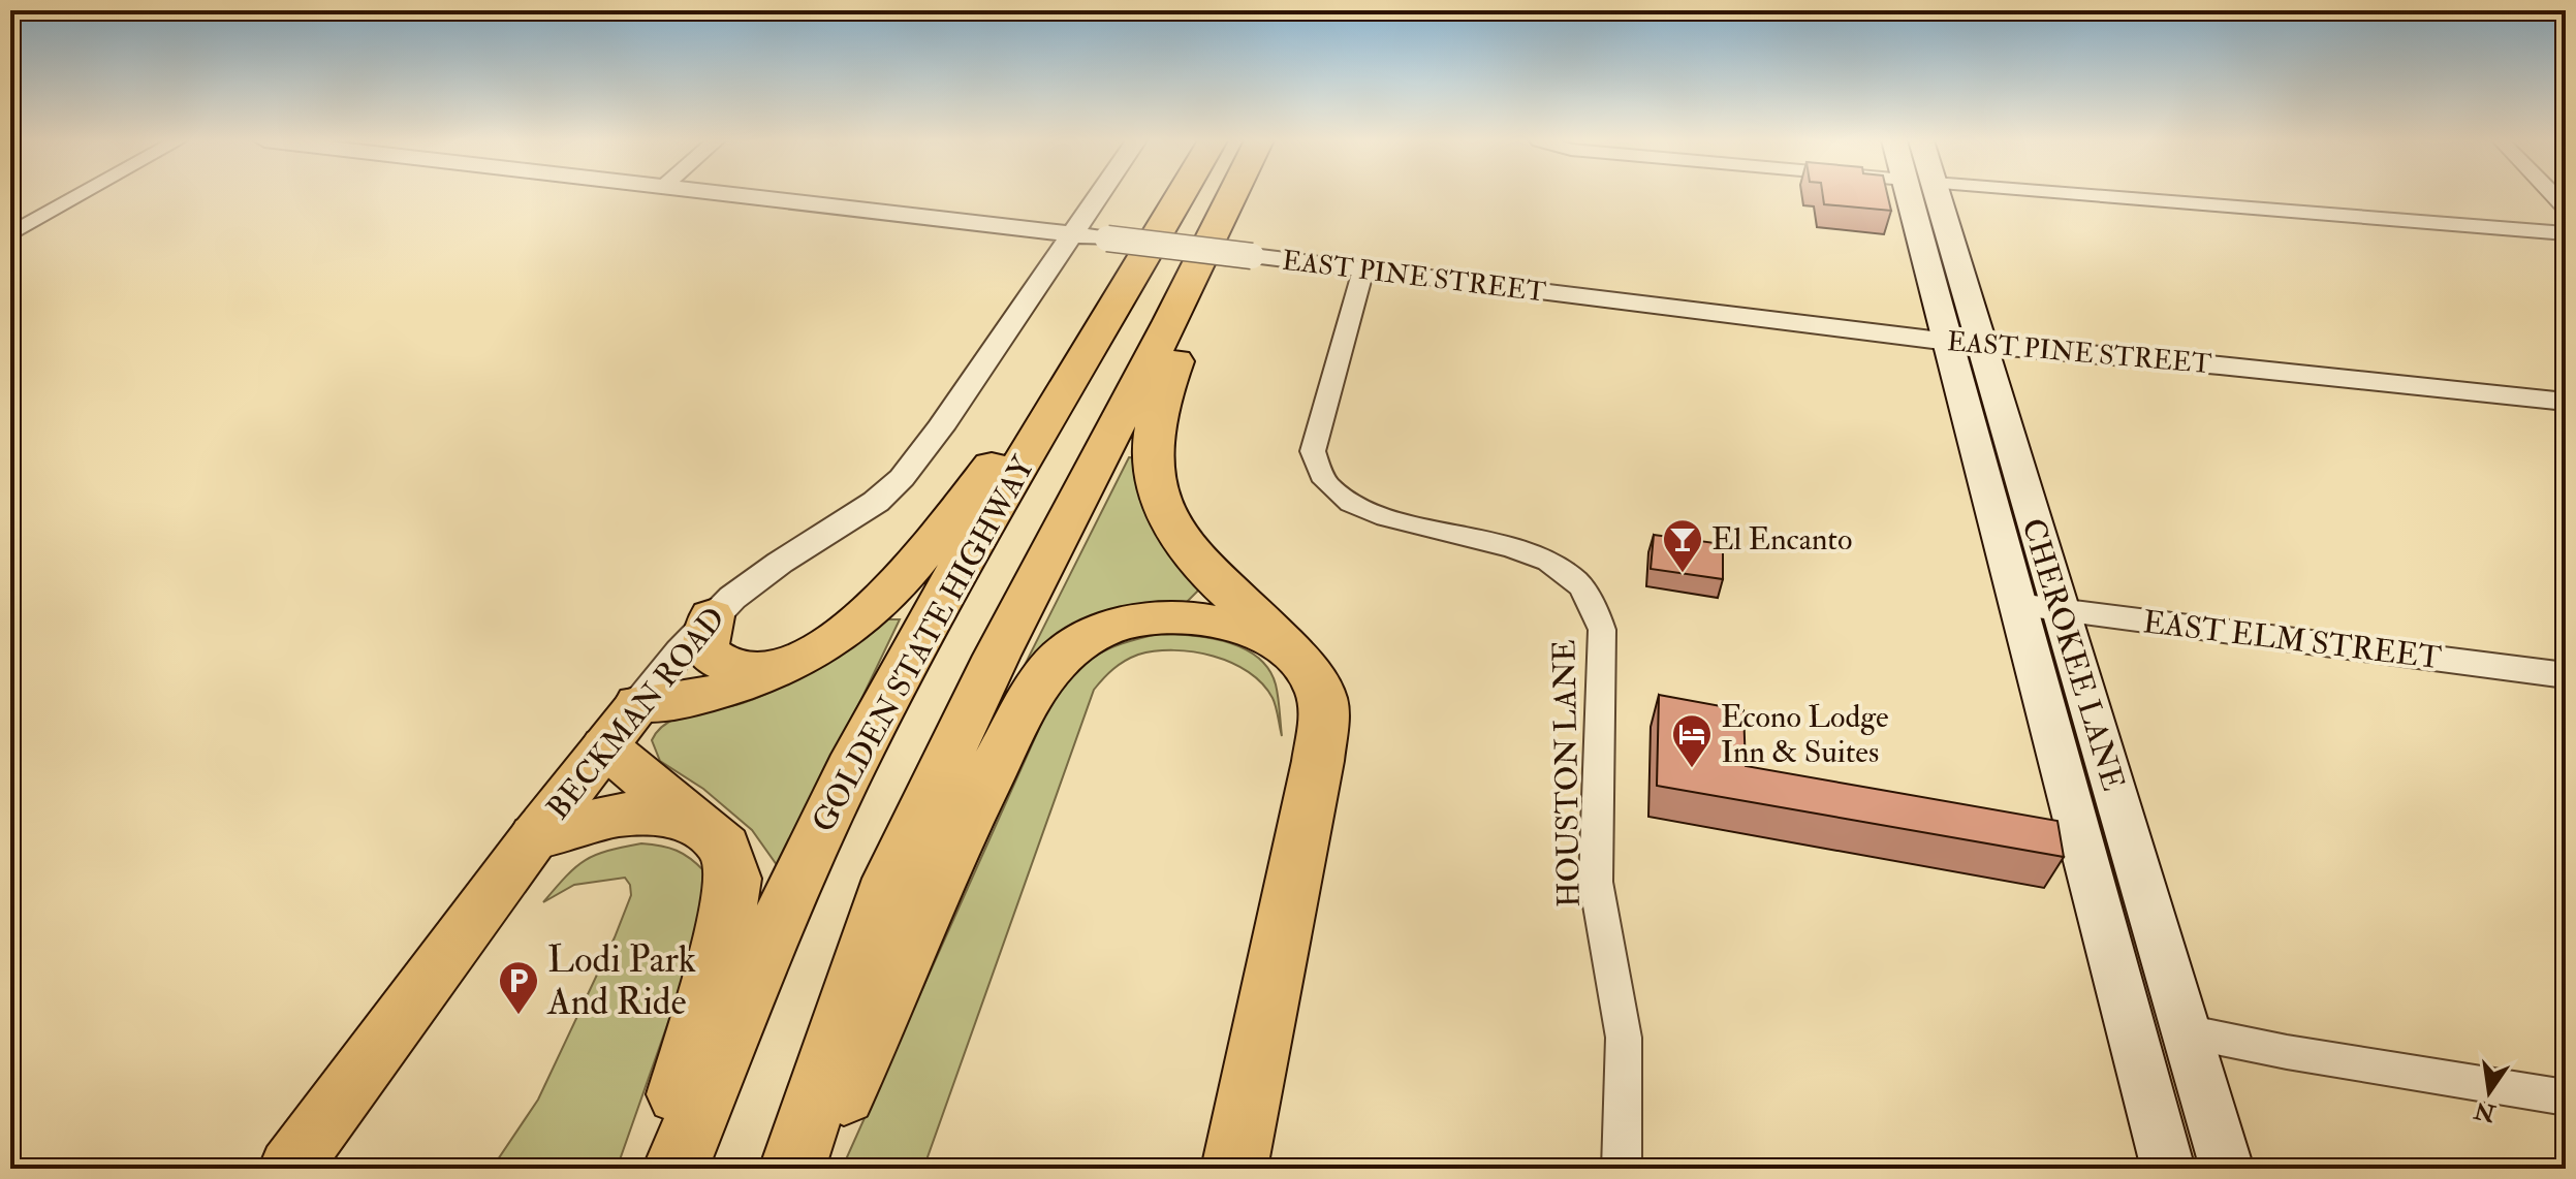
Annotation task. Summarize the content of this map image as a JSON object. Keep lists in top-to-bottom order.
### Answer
{
  "streets": {
    "highway": ["GOLDEN STATE HIGHWAY"],
    "main road": ["CHEROKEE LANE", "BECKMAN ROAD"],
    "street": ["EAST PINE STREET", "EAST ELM STREET", "HOUSTON LANE"]
  },
  "crossings": [
    ["EAST PINE STREET", "CHEROKEE LANE"],
    ["EAST PINE STREET", "BECKMAN ROAD"],
    ["EAST PINE STREET", "HOUSTON LANE"],
    ["EAST ELM STREET", "CHEROKEE LANE"]
  ],
  "places": {
    "bar": ["El Encanto"],
    "hotel": ["Econo Lodge Inn & Suites"],
    "parking": ["Lodi Park And Ride"]
  },
  "north": "bottom"
}
